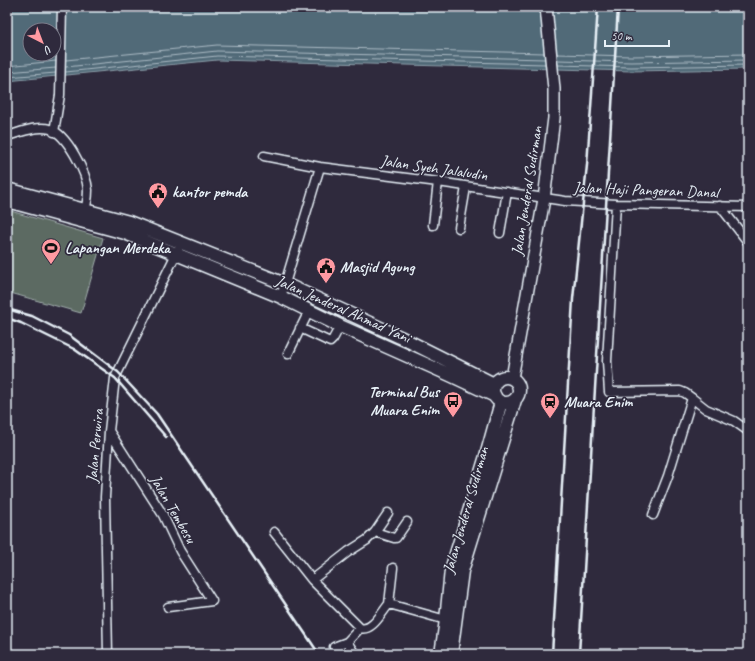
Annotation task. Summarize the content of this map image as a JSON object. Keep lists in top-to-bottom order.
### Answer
{
  "streets": {
    "highway": ["Jalan Jenderal Sudirman", "Jalan Jenderal Ahmad Yani"],
    "street": [
      "Jalan Syeh Jalaludin",
      "Jalan Haji Pangeran Danal",
      "Jalan Perwira",
      "Jalan Tembesu"
    ]
  },
  "crossings": [
    ["Jalan Syeh Jalaludin", "Jalan Haji Pangeran Danal"],
    ["Jalan Syeh Jalaludin", "Jalan Jenderal Sudirman"],
    ["Jalan Haji Pangeran Danal", "Jalan Jenderal Sudirman"],
    ["Jalan Jenderal Sudirman", "Jalan Jenderal Ahmad Yani"],
    ["Jalan Jenderal Ahmad Yani", "Jalan Perwira"],
    ["Jalan Perwira", "Jalan Tembesu"]
  ],
  "places": {
    "public building": ["kantor pemda", "Masjid Agung"],
    "sports": ["Lapangan Merdeka"],
    "bus stop": ["Terminal Bus Muara Enim"],
    "station": ["Muara Enim"]
  },
  "scale_bar": "50 m",
  "north": "bottom right"
}
